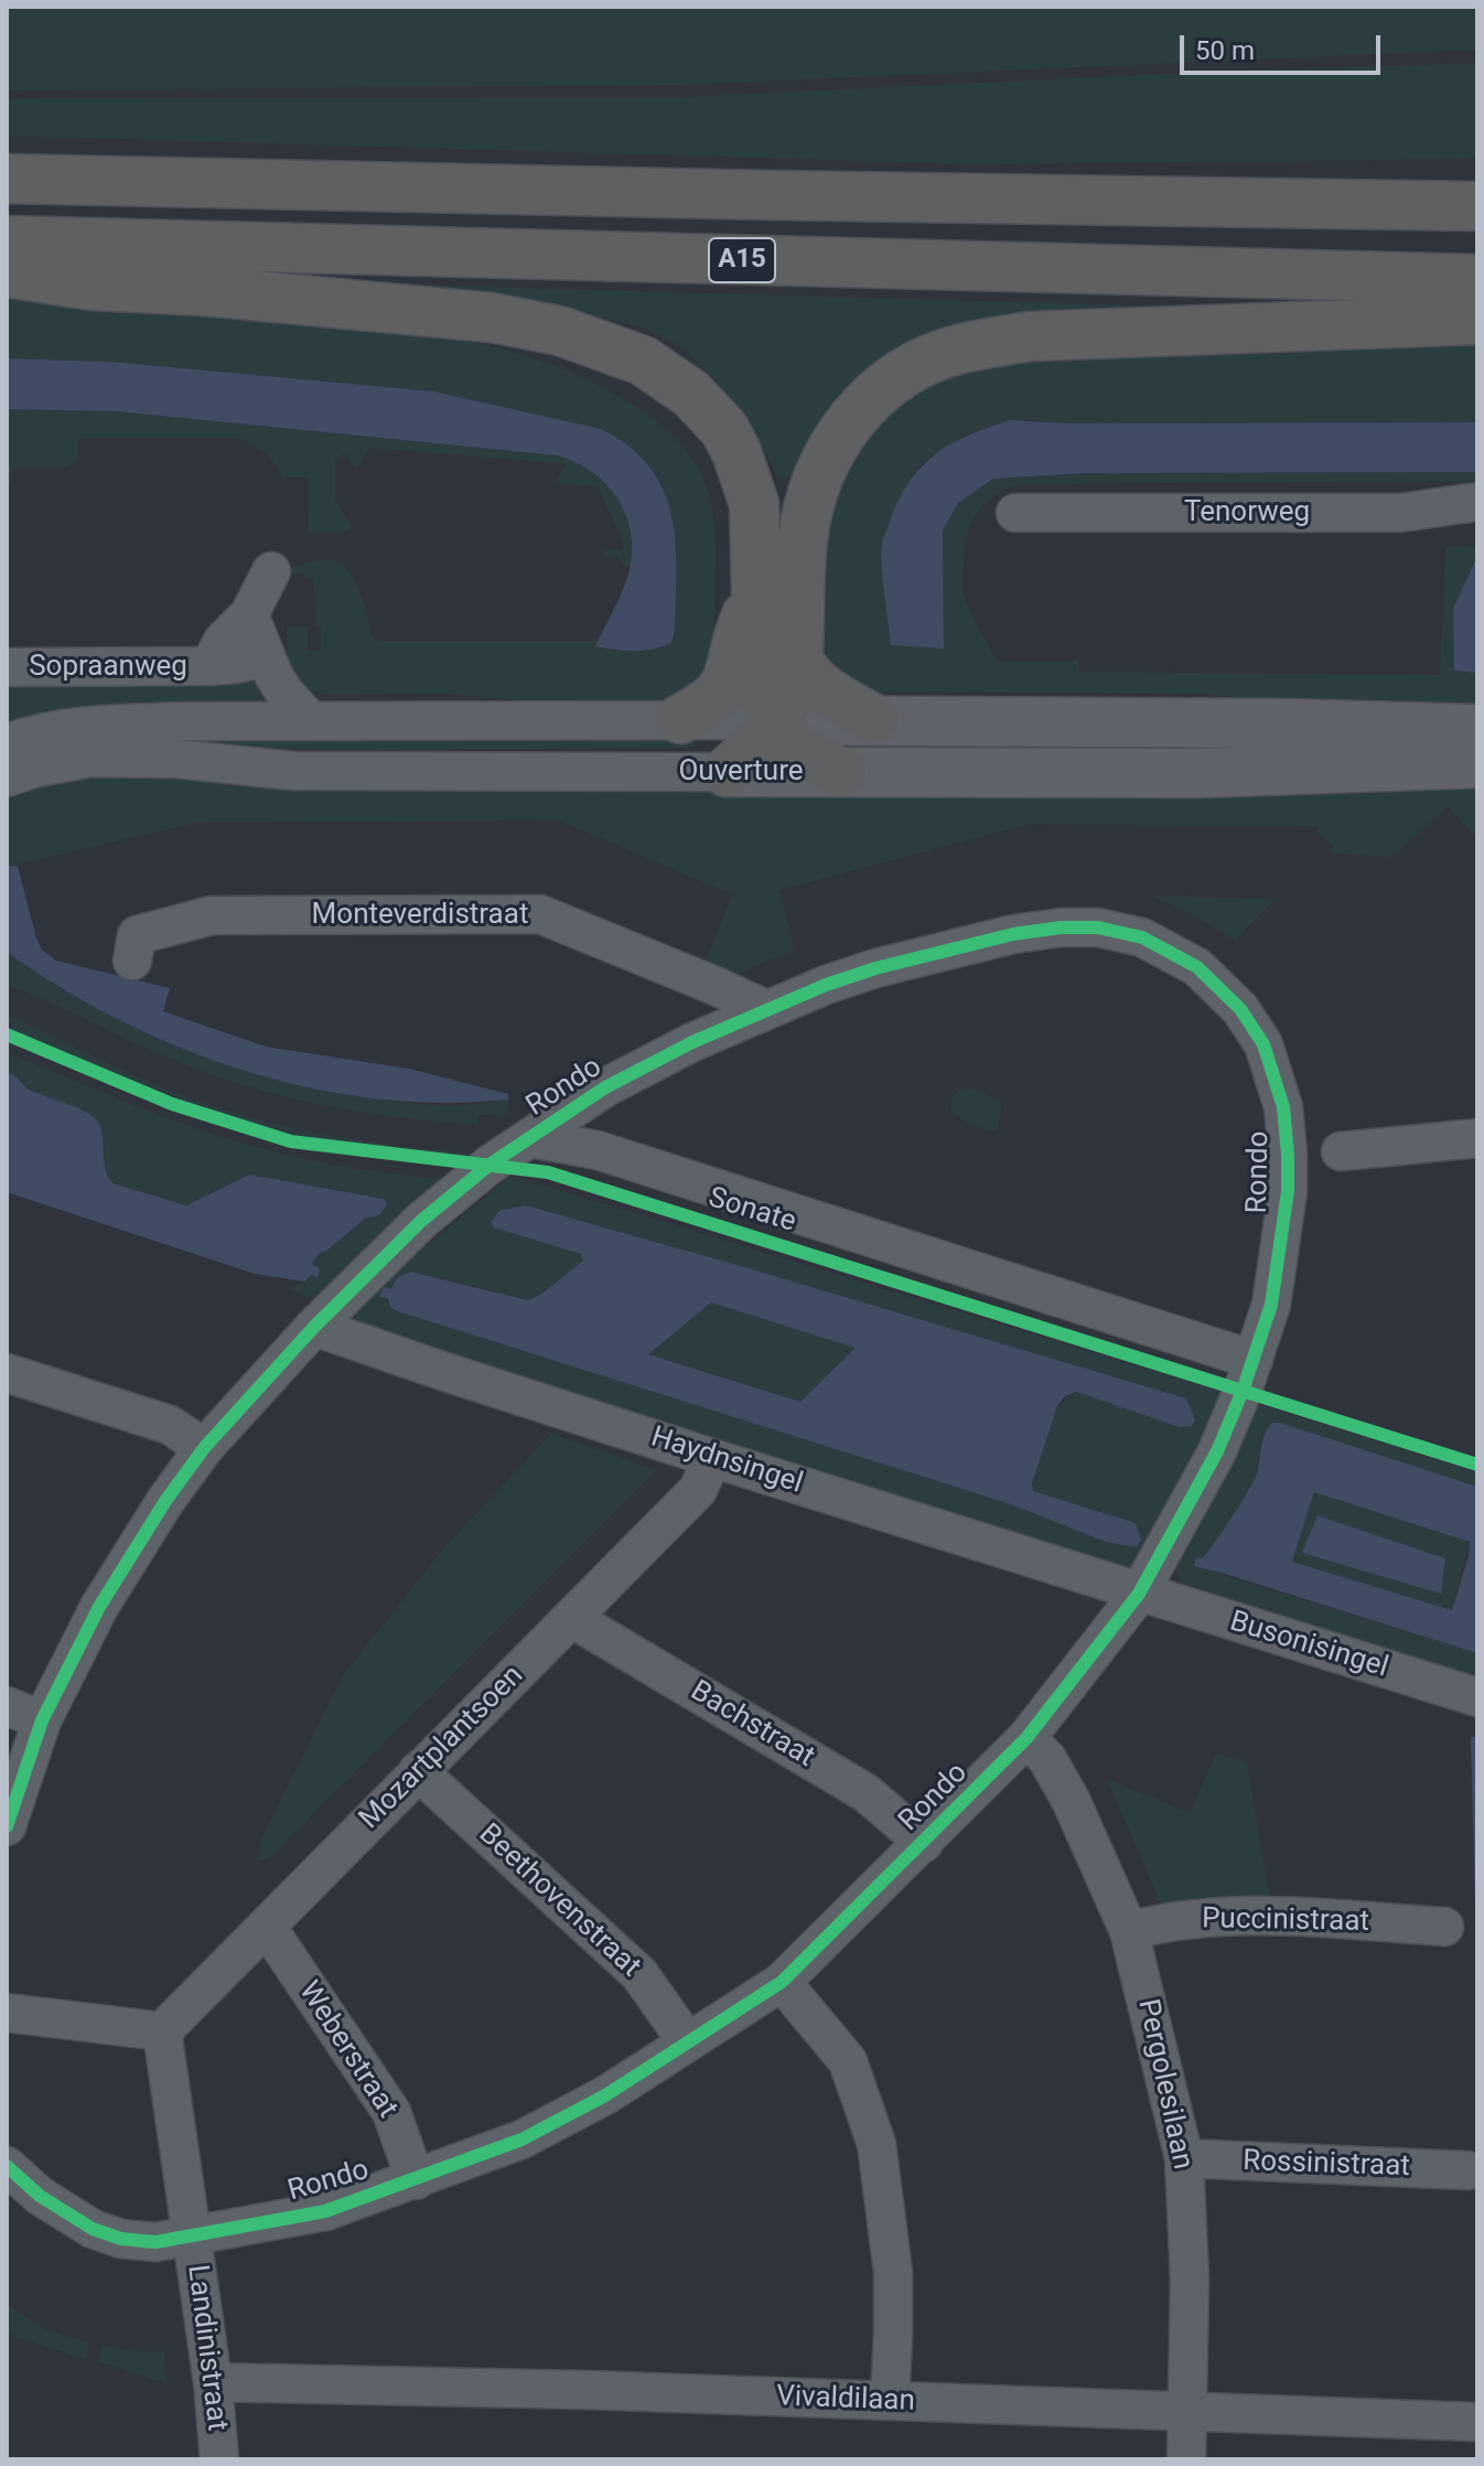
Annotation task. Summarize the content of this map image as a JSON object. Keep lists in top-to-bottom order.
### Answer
{
  "streets": {
    "highway": ["A15"],
    "main road": ["Ouverture"],
    "street": [
      "Tenorweg",
      "Sopraanweg",
      "Monteverdistraat",
      "Rondo",
      "Sonate",
      "Haydnsingel",
      "Busonisingel",
      "Bachstraat",
      "Mozartplantsoen",
      "Beethovenstraat",
      "Puccinistraat",
      "Weberstraat",
      "Pergolesilaan",
      "Rossinistraat",
      "Landinistraat",
      "Vivaldilaan"
    ]
  },
  "crossings": [
    ["Monteverdistraat", "Rondo"],
    ["Rondo", "Sonate"],
    ["Rondo", "Haydnsingel"],
    ["Rondo", "Busonisingel"],
    ["Rondo", "Bachstraat"],
    ["Rondo", "Beethovenstraat"],
    ["Rondo", "Weberstraat"],
    ["Rondo", "Pergolesilaan"],
    ["Rondo", "Landinistraat"],
    ["Haydnsingel", "Busonisingel"],
    ["Haydnsingel", "Mozartplantsoen"],
    ["Bachstraat", "Mozartplantsoen"],
    ["Mozartplantsoen", "Beethovenstraat"],
    ["Mozartplantsoen", "Weberstraat"],
    ["Puccinistraat", "Pergolesilaan"],
    ["Pergolesilaan", "Rossinistraat"],
    ["Pergolesilaan", "Vivaldilaan"],
    ["Landinistraat", "Vivaldilaan"]
  ],
  "scale_bar": "50 m"
}
